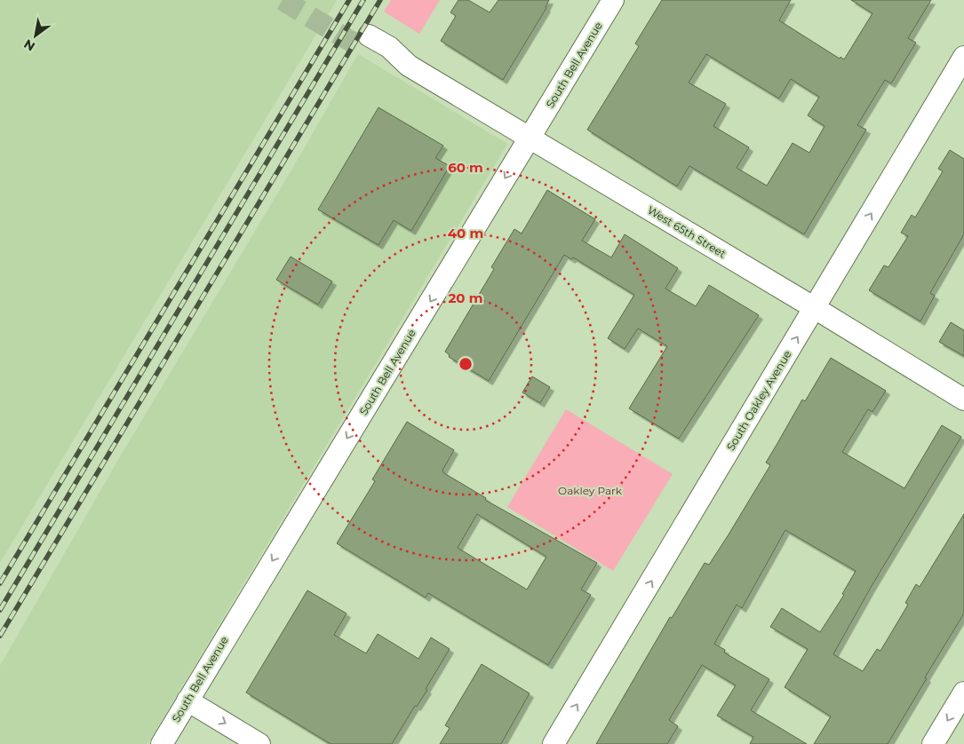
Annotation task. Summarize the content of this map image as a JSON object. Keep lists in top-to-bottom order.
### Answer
{
  "streets": {
    "street": ["South Bell Avenue", "West 65th Street", "South Oakley Avenue"]
  },
  "crossings": [
    ["South Bell Avenue", "West 65th Street"],
    ["West 65th Street", "South Oakley Avenue"]
  ],
  "one_way": ["South Bell Avenue", "South Oakley Avenue"],
  "parks": ["Oakley Park"],
  "north": "bottom left",
  "rings": ["60 m", "40 m", "20 m"]
}
